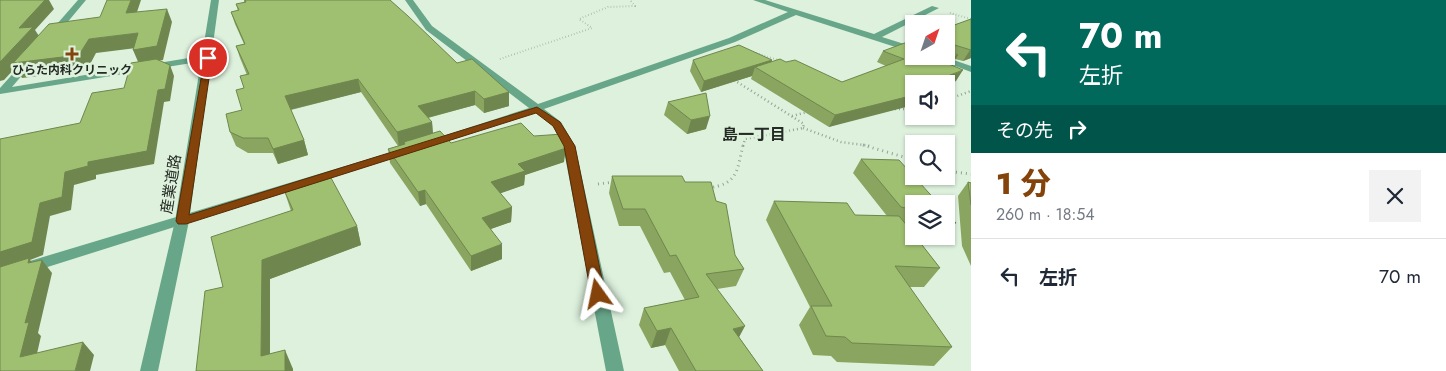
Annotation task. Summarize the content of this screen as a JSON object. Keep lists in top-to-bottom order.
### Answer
{
  "streets": {
    "street": ["産業道路"]
  },
  "districts": ["島一丁目"],
  "places": {
    "health": ["ひらた内科クリニック"]
  },
  "north": "top right",
  "page": {
    "turn": ["70 m", "左折"],
    "then": "その先",
    "heading": ["1 分", "260 m · 18:54"],
    "list": [
      {
        "name": "左折",
        "value": "70 m"
      }
    ]
  }
}
